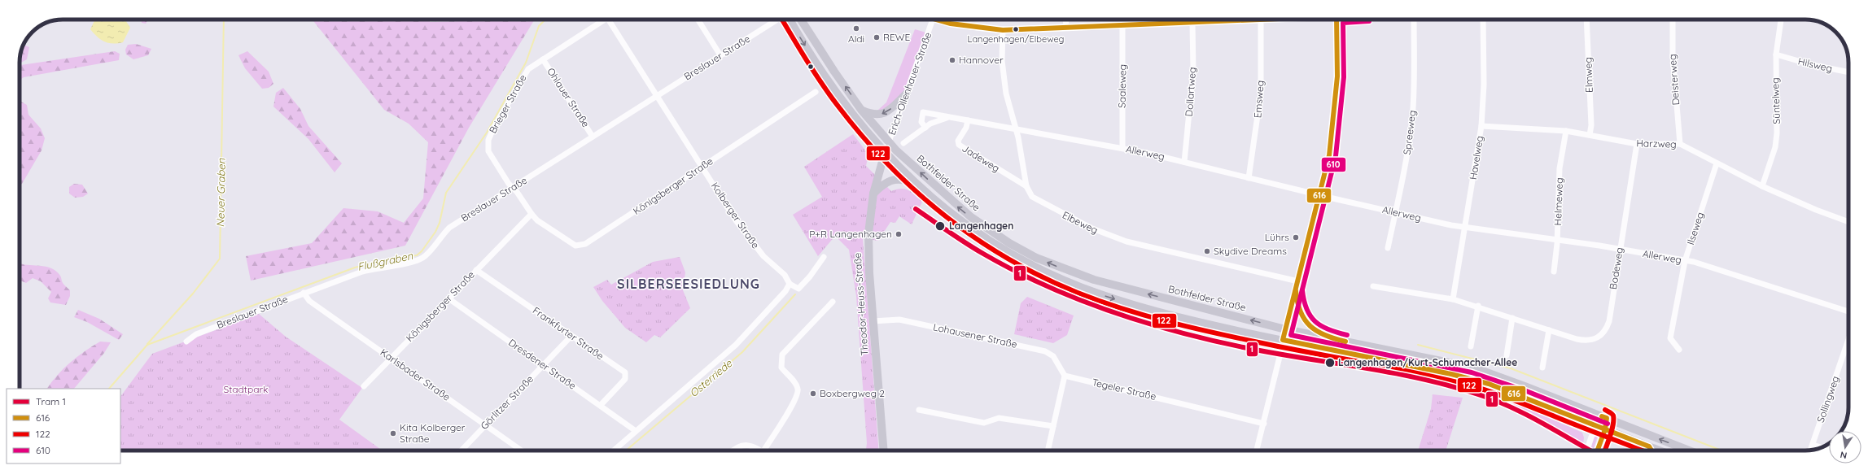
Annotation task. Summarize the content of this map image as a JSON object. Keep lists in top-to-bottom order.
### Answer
{
  "streets": {
    "main road": ["Bothfelder Straße", "Theodor-Heuss-Straße"],
    "street": [
      "Breslauer Straße",
      "Hilsweg",
      "Elmweg",
      "Deisterweg",
      "Erich-Ollenhauer-Straße",
      "Saaleweg",
      "Dollartweg",
      "Ohlauer Straße",
      "Emsweg",
      "Süntelweg",
      "Brieger Straße",
      "Spreeweg",
      "Harzweg",
      "Allerweg",
      "Havelweg",
      "Jadeweg",
      "Königsberger Straße",
      "Helmeweg",
      "Kolberger Straße",
      "Elbeweg",
      "Ilseweg",
      "Bodeweg",
      "Frankfurter Straße",
      "Lohausener Straße",
      "Dresdener Straße",
      "Karlsbader Straße",
      "Tegeler Straße",
      "Sollingweg",
      "Görlitzer Straße"
    ]
  },
  "crossings": [
    ["Breslauer Straße", "Ohlauer Straße"],
    ["Breslauer Straße", "Brieger Straße"],
    ["Breslauer Straße", "Königsberger Straße"],
    ["Breslauer Straße", "Kolberger Straße"],
    ["Breslauer Straße", "Karlsbader Straße"],
    ["Hilsweg", "Süntelweg"],
    ["Elmweg", "Harzweg"],
    ["Deisterweg", "Harzweg"],
    ["Erich-Ollenhauer-Straße", "Bothfelder Straße"],
    ["Erich-Ollenhauer-Straße", "Theodor-Heuss-Straße"],
    ["Saaleweg", "Allerweg"],
    ["Dollartweg", "Allerweg"],
    ["Ohlauer Straße", "Brieger Straße"],
    ["Emsweg", "Allerweg"],
    ["Süntelweg", "Harzweg"],
    ["Brieger Straße", "Königsberger Straße"],
    ["Spreeweg", "Allerweg"],
    ["Harzweg", "Havelweg"],
    ["Harzweg", "Helmeweg"],
    ["Harzweg", "Ilseweg"],
    ["Harzweg", "Bodeweg"],
    ["Allerweg", "Havelweg"],
    ["Allerweg", "Jadeweg"],
    ["Allerweg", "Helmeweg"],
    ["Allerweg", "Elbeweg"],
    ["Allerweg", "Ilseweg"],
    ["Allerweg", "Bodeweg"],
    ["Havelweg", "Bodeweg"],
    ["Jadeweg", "Elbeweg"],
    ["Bothfelder Straße", "Theodor-Heuss-Straße"],
    ["Königsberger Straße", "Kolberger Straße"],
    ["Königsberger Straße", "Frankfurter Straße"],
    ["Königsberger Straße", "Dresdener Straße"],
    ["Königsberger Straße", "Karlsbader Straße"],
    ["Theodor-Heuss-Straße", "Lohausener Straße"],
    ["Frankfurter Straße", "Dresdener Straße"],
    ["Frankfurter Straße", "Görlitzer Straße"],
    ["Lohausener Straße", "Tegeler Straße"],
    ["Dresdener Straße", "Görlitzer Straße"],
    ["Karlsbader Straße", "Görlitzer Straße"]
  ],
  "districts": ["SILBERSEESIEDLUNG"],
  "water": ["Neuer Graben", "Flußgraben", "Osterriede"],
  "parks": ["Stadtpark"],
  "places": [
    "Aldi",
    "Langenhagen/Elbeweg",
    "REWE",
    "Hannover",
    "Langenhagen",
    "P+R Langenhagen",
    "Lührs",
    "Skydive Dreams",
    "Langenhagen/Kurt-Schumacher-Allee",
    "Boxbergweg 2",
    "Kita Kolberger Straße"
  ],
  "lines": [
    "transit line 616",
    "transit line 122",
    "transit line 610",
    "tram line 1"
  ],
  "legend": [
    "Tram 1",
    "616",
    "122",
    "610"
  ],
  "north": "bottom"
}
